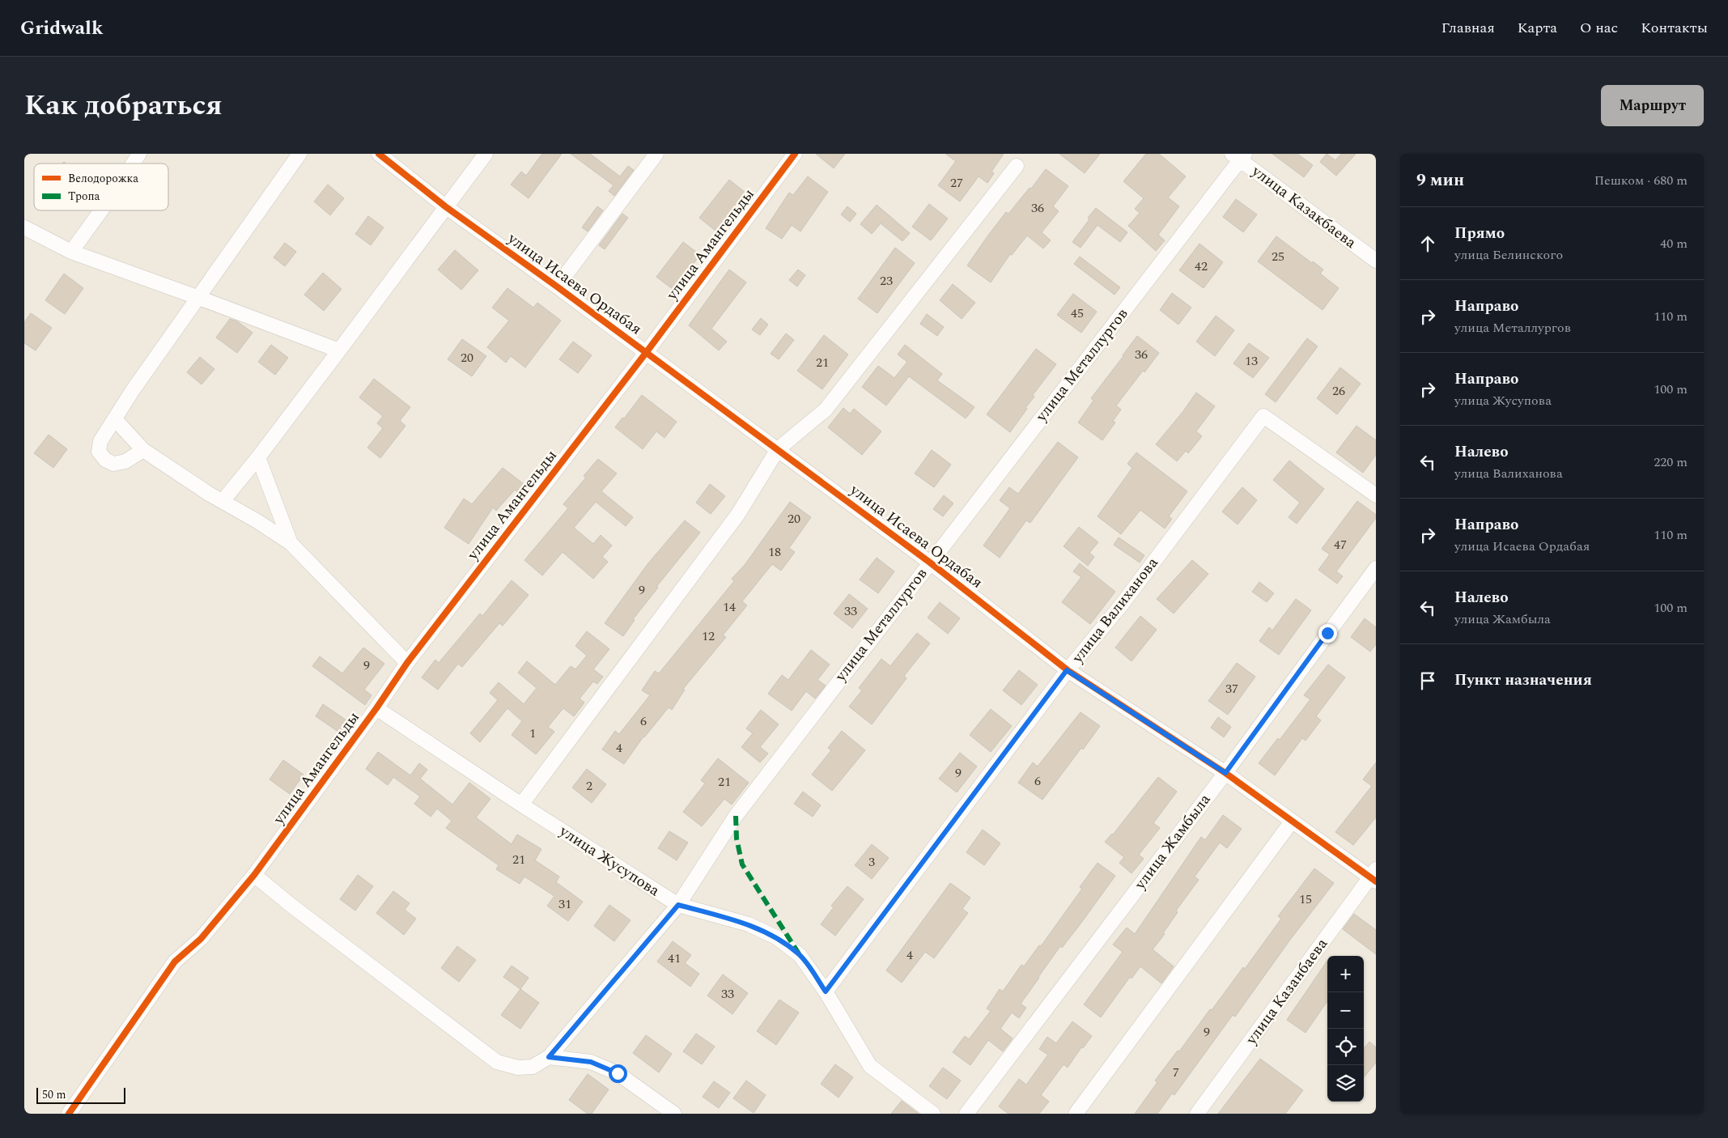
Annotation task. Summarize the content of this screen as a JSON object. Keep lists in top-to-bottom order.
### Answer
{
  "streets": {
    "street": [
      "улица Казакбаева",
      "улица Амангельды",
      "улица Исаева Ордабая",
      "улица Металлургов",
      "улица Валиханова",
      "улица Жамбыла",
      "улица Жусупова",
      "улица Казанбаева"
    ]
  },
  "crossings": [
    ["улица Казакбаева", "улица Металлургов"],
    ["улица Амангельды", "улица Исаева Ордабая"],
    ["улица Амангельды", "улица Жусупова"],
    ["улица Исаева Ордабая", "улица Металлургов"],
    ["улица Исаева Ордабая", "улица Валиханова"],
    ["улица Исаева Ордабая", "улица Жамбыла"],
    ["улица Исаева Ордабая", "улица Казанбаева"],
    ["улица Металлургов", "улица Жусупова"],
    ["улица Валиханова", "улица Жусупова"]
  ],
  "house_numbers": [
    "27",
    "36",
    "25",
    "42",
    "23",
    "45",
    "36",
    "20",
    "13",
    "21",
    "26",
    "20",
    "47",
    "18",
    "9",
    "14",
    "33",
    "12",
    "9",
    "37",
    "6",
    "1",
    "4",
    "9",
    "6",
    "21",
    "2",
    "21",
    "3",
    "15",
    "31",
    "4",
    "41",
    "33",
    "9",
    "7"
  ],
  "legend": ["Велодорожка", "Тропа"],
  "scale_bar": "50 m",
  "page": {
    "header": "Gridwalk",
    "nav": [
      "Главная",
      "Карта",
      "О нас",
      "Контакты"
    ],
    "title": "Как добраться",
    "buttons": "Маршрут",
    "heading": ["9 мин", "Пешком · 680 m"],
    "list": [
      ["Прямо", "улица Белинского", "40 m"],
      ["Направо", "улица Металлургов", "110 m"],
      ["Направо", "улица Жусупова", "100 m"],
      ["Налево", "улица Валиханова", "220 m"],
      ["Направо", "улица Исаева Ордабая", "110 m"],
      ["Налево", "улица Жамбыла", "100 m"],
      "Пункт назначения"
    ],
    "map_buttons": ["+", "−"],
    "scale": "50 m"
  }
}
